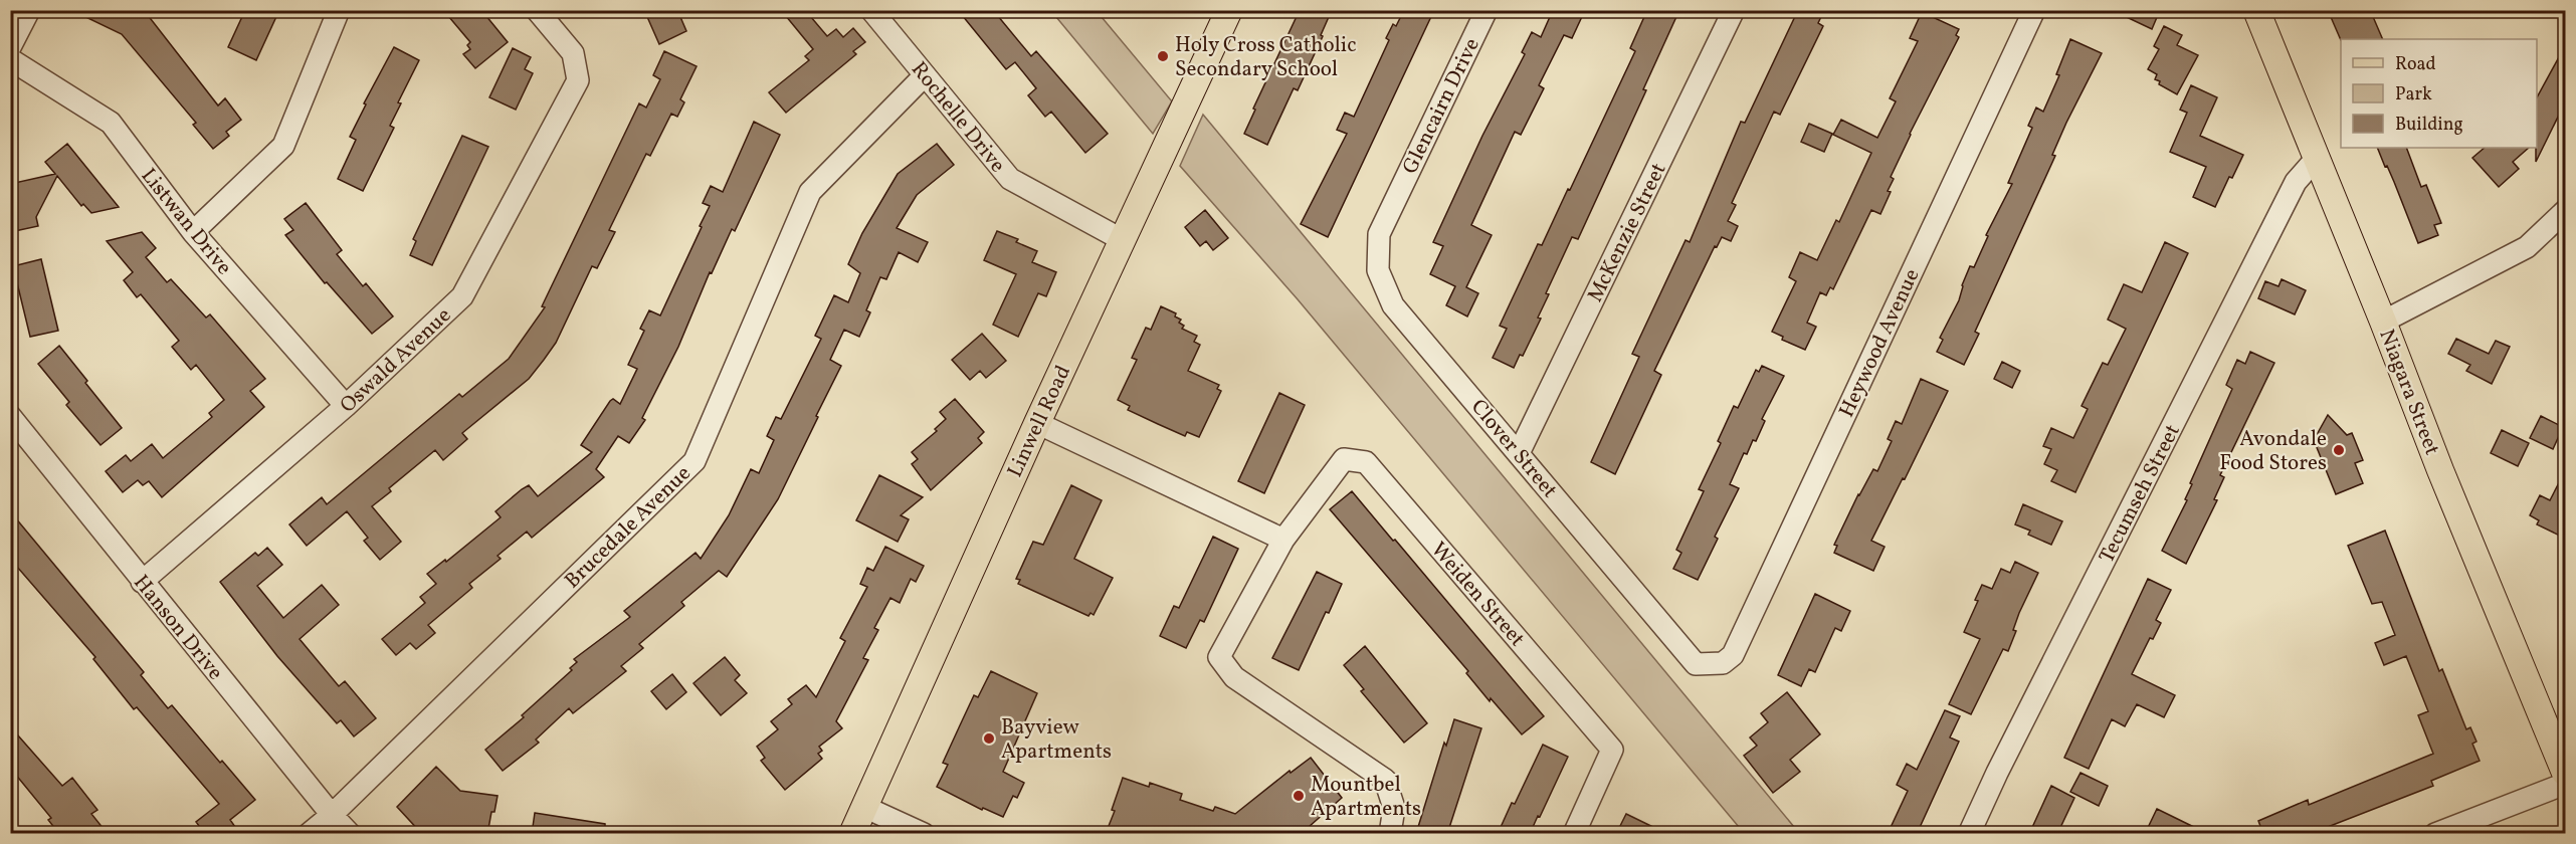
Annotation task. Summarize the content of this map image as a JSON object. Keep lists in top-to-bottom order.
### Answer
{
  "streets": {
    "main road": ["Niagara Street", "Linwell Road"],
    "street": [
      "Glencairn Drive",
      "Rochelle Drive",
      "Listwan Drive",
      "McKenzie Street",
      "Heywood Avenue",
      "Oswald Avenue",
      "Clover Street",
      "Tecumseh Street",
      "Brucedale Avenue",
      "Weiden Street",
      "Hanson Drive"
    ]
  },
  "crossings": [
    ["Glencairn Drive", "Clover Street"],
    ["Rochelle Drive", "Linwell Road"],
    ["Rochelle Drive", "Brucedale Avenue"],
    ["Listwan Drive", "Oswald Avenue"],
    ["McKenzie Street", "Clover Street"],
    ["Heywood Avenue", "Clover Street"],
    ["Oswald Avenue", "Hanson Drive"],
    ["Niagara Street", "Tecumseh Street"],
    ["Brucedale Avenue", "Hanson Drive"]
  ],
  "places": [
    "Holy Cross Catholic Secondary School",
    "Avondale Food Stores",
    "Bayview Apartments",
    "Mountbel Apartments"
  ],
  "legend": ["Road", "Park", "Building"]
}
